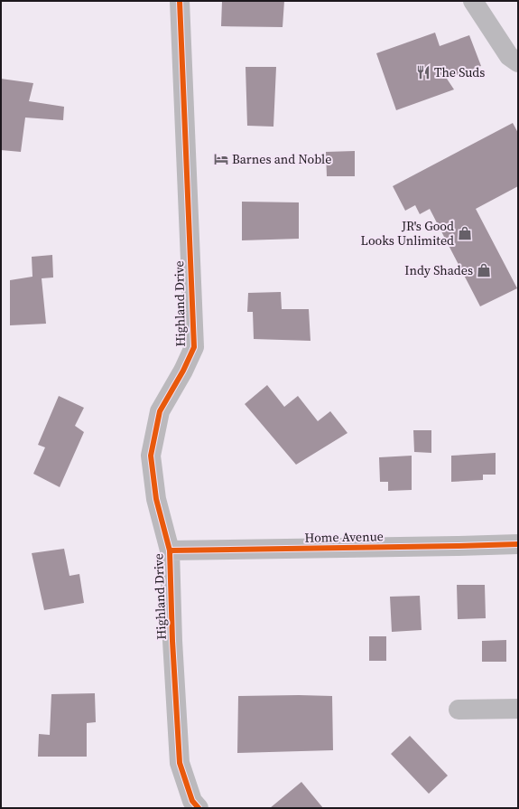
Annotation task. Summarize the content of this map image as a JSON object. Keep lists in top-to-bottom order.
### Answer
{
  "streets": {
    "street": ["Highland Drive", "Home Avenue"]
  },
  "crossings": [
    ["Highland Drive", "Home Avenue"]
  ],
  "places": {
    "restaurant": ["The Suds"],
    "hotel": ["Barnes and Noble"],
    "shop": ["JR's Good Looks Unlimited", "Indy Shades"]
  }
}
